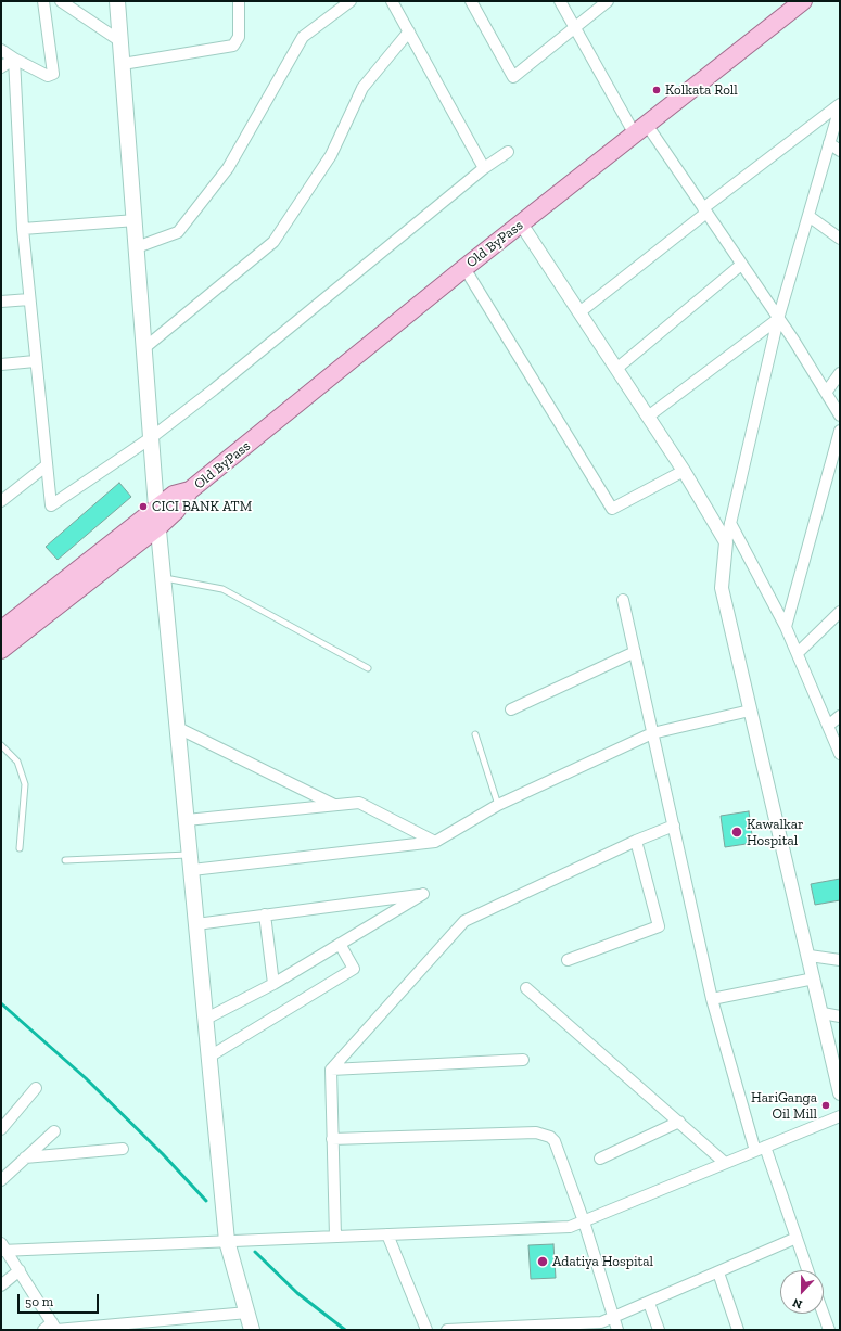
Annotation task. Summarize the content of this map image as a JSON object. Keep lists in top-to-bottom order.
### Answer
{
  "streets": {
    "main road": ["Old ByPass"]
  },
  "places": [
    "Kolkata Roll",
    "CICI BANK ATM",
    "Kawalkar Hospital",
    "HariGanga Oil Mill",
    "Adatiya Hospital"
  ],
  "scale_bar": "50 m",
  "north": "bottom"
}
